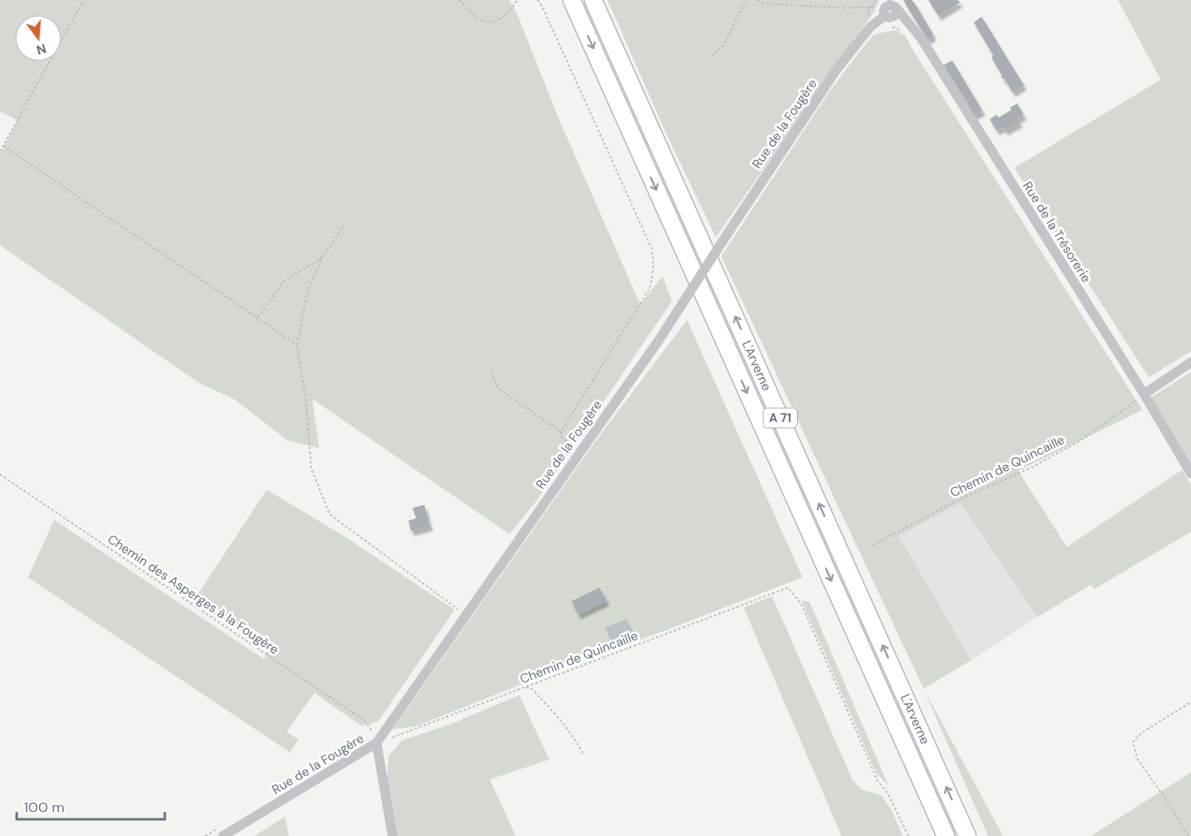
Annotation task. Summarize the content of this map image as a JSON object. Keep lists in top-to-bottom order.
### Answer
{
  "streets": {
    "highway": ["L'Arverne", "A 71"],
    "street": ["Rue de la Fougère", "Rue de la Trésorerie"],
    "path": ["Chemin de Quincaille", "Chemin des Asperges à la Fougère"]
  },
  "crossings": [
    ["Rue de la Fougère", "Rue de la Trésorerie"],
    ["Rue de la Fougère", "Chemin de Quincaille"],
    ["Rue de la Fougère", "Chemin des Asperges à la Fougère"],
    ["Rue de la Trésorerie", "Chemin de Quincaille"],
    ["Chemin de Quincaille", "Chemin des Asperges à la Fougère"]
  ],
  "scale_bar": "100 m",
  "north": "bottom"
}
